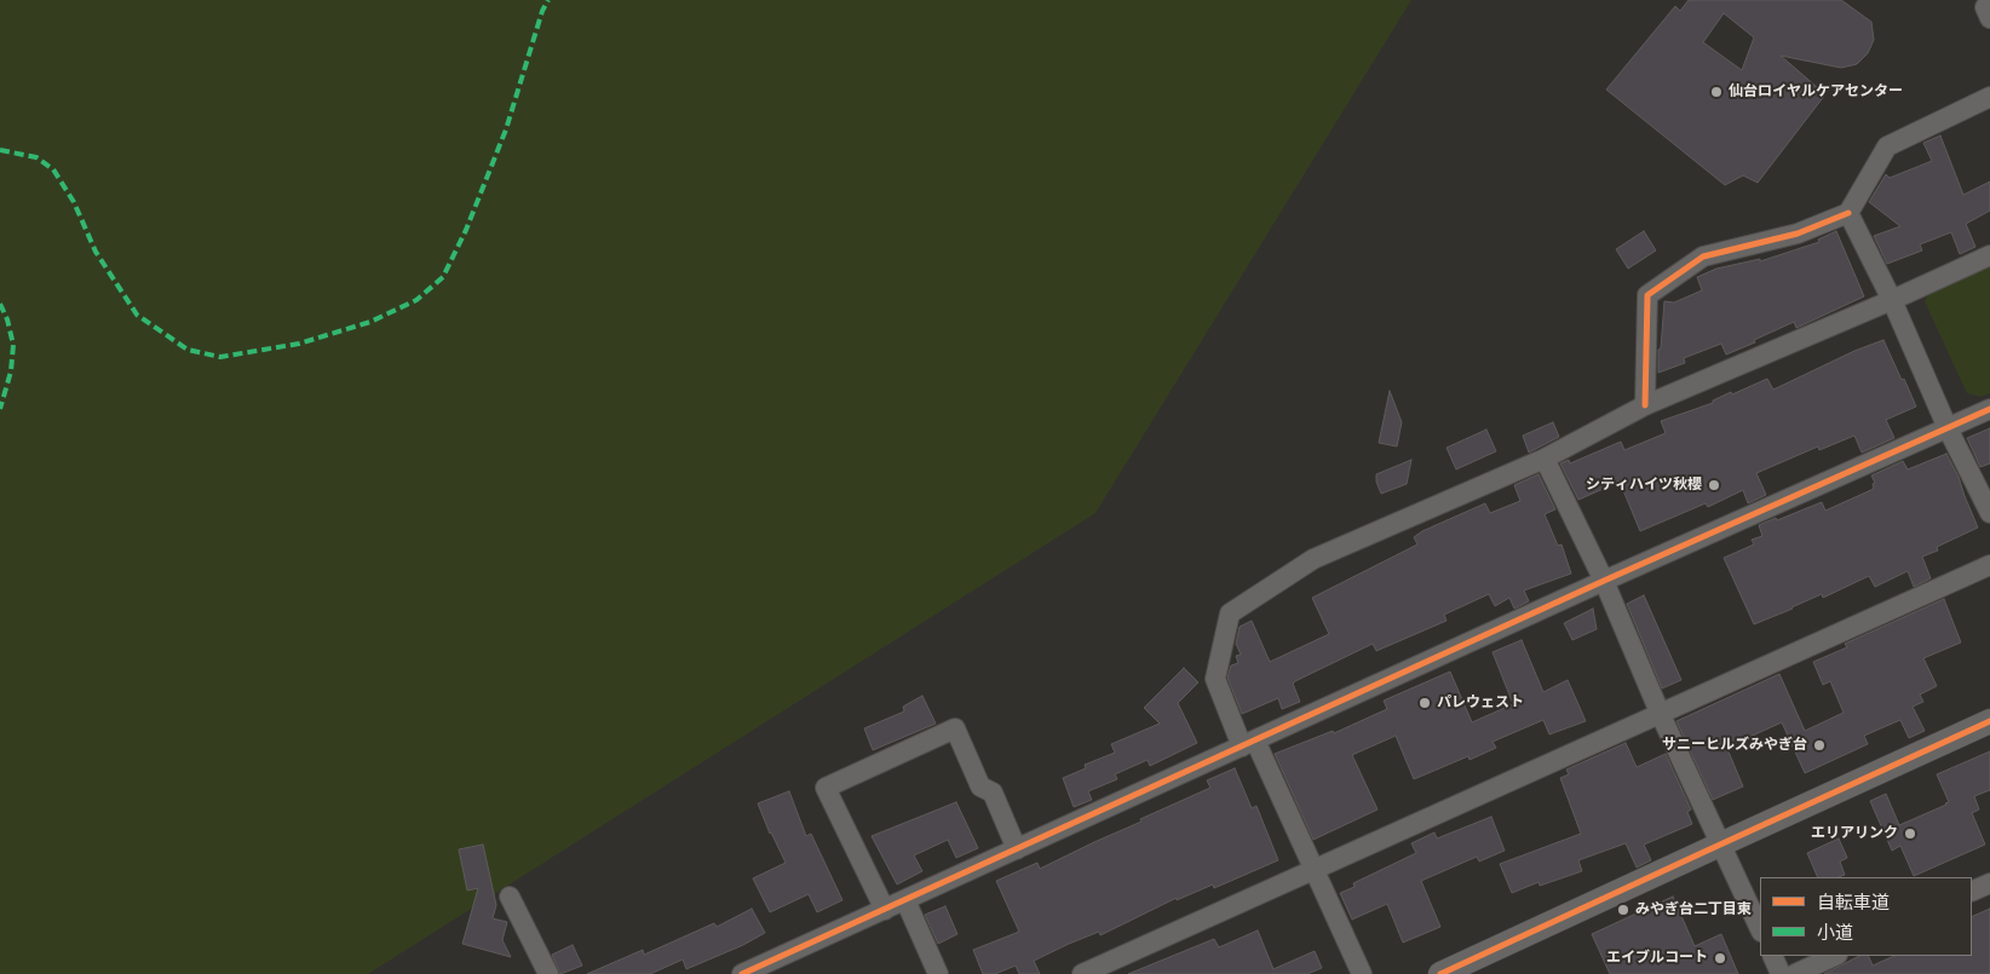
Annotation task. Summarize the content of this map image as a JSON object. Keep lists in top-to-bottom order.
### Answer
{
  "places": [
    "仙台ロイヤルケアセンター",
    "シティハイツ秋櫻",
    "パレウェスト",
    "サニーヒルズみやぎ台",
    "エリアリンク",
    "みやぎ台二丁目東",
    "エイブルコート"
  ],
  "legend": ["自転車道", "小道"]
}
